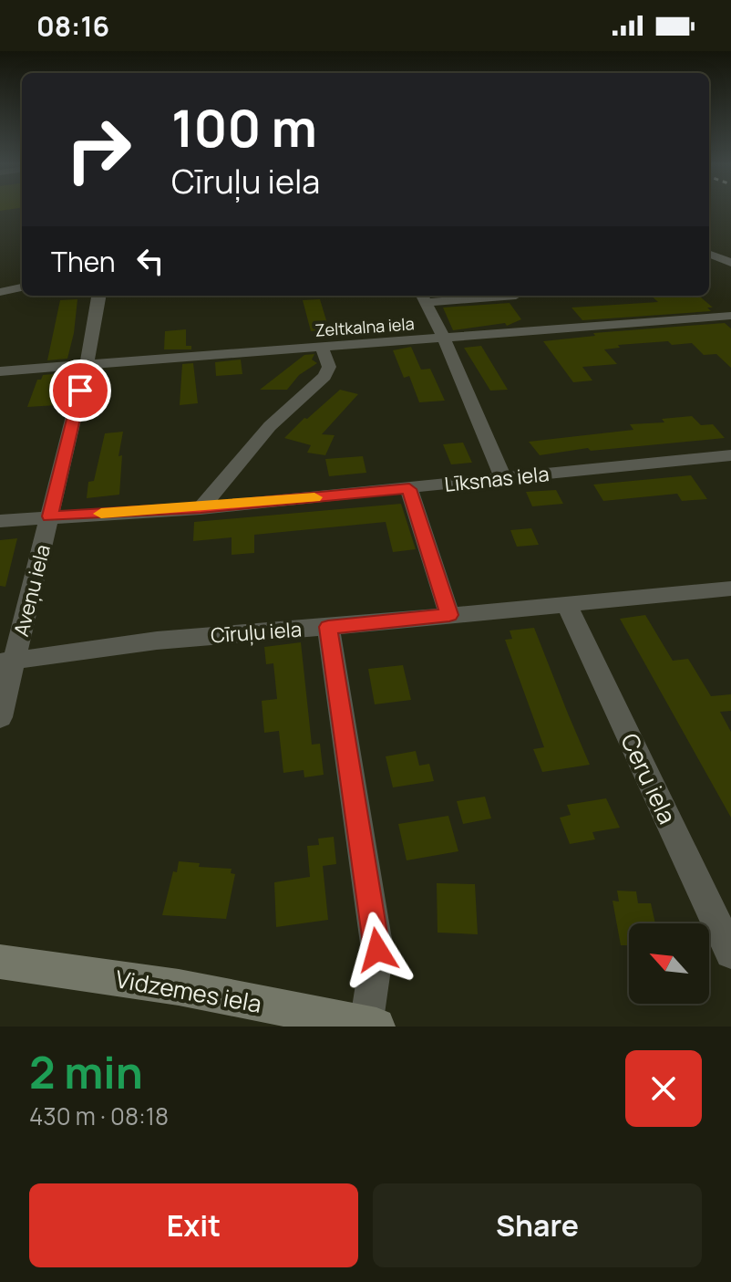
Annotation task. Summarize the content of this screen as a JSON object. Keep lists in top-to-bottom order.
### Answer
{
  "streets": {
    "street": [
      "Zeltkalna iela",
      "Līksnas iela",
      "Aveņu iela",
      "Cīruļu iela",
      "Ceru iela",
      "Vidzemes iela"
    ]
  },
  "crossings": [
    ["Zeltkalna iela", "Aveņu iela"],
    ["Līksnas iela", "Aveņu iela"],
    ["Aveņu iela", "Cīruļu iela"],
    ["Cīruļu iela", "Ceru iela"]
  ],
  "north": "top left",
  "page": {
    "status": "08:16",
    "turn": ["100 m", "Cīruļu iela"],
    "then": "Then",
    "heading": ["2 min", "430 m · 08:18"],
    "buttons": ["Exit", "Share"]
  }
}
